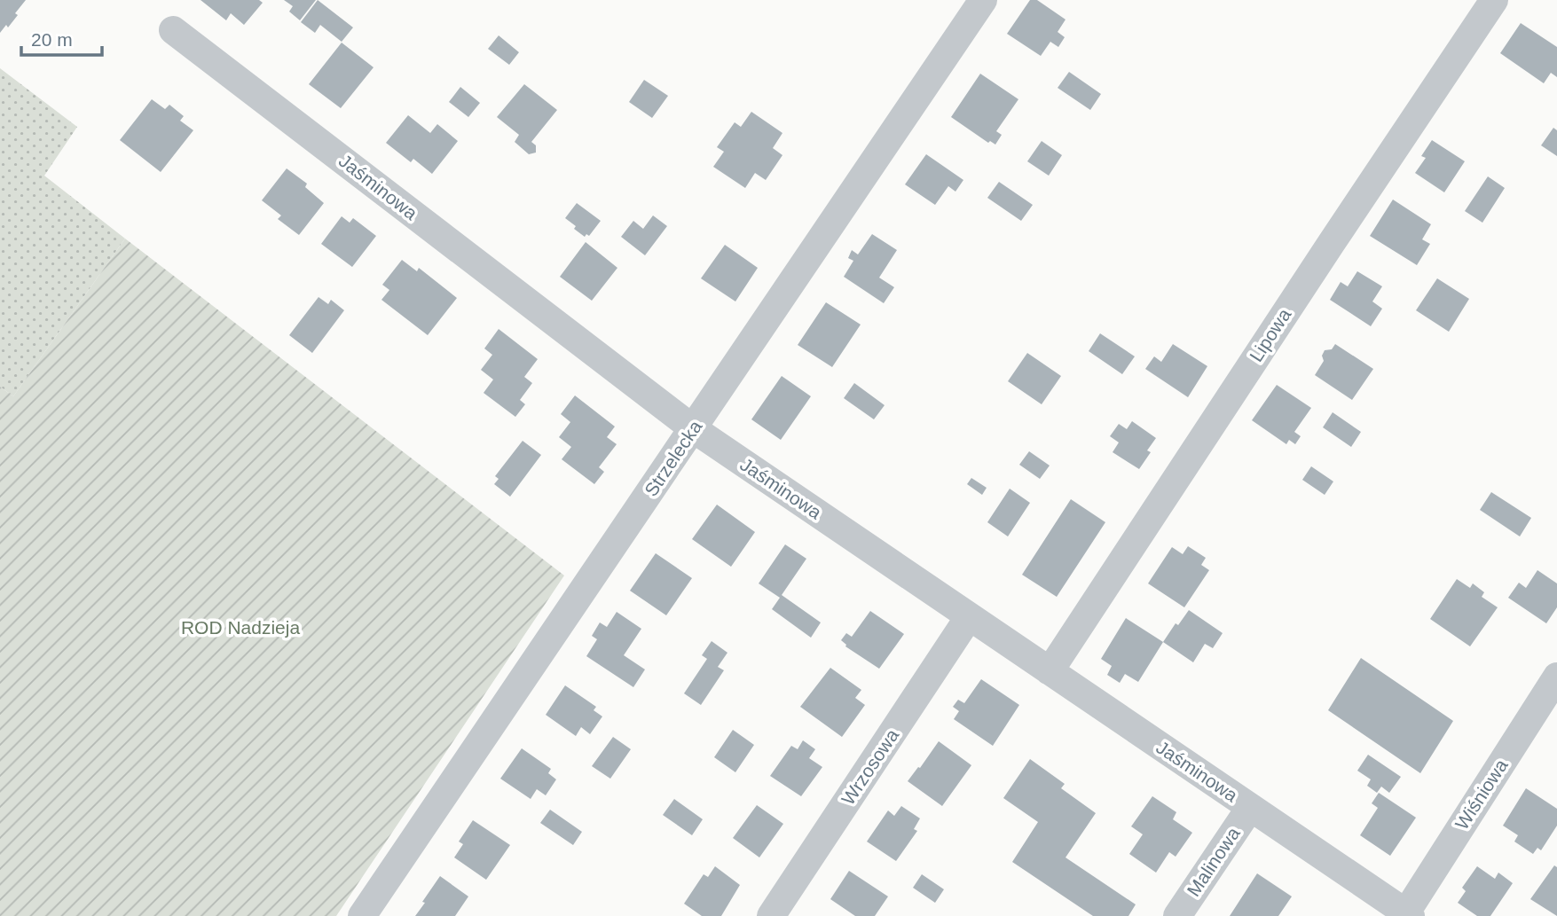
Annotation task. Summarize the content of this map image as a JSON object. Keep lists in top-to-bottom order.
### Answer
{
  "streets": {
    "street": [
      "Jaśminowa",
      "Lipowa",
      "Strzelecka",
      "Wrzosowa",
      "Wiśniowa",
      "Malinowa"
    ]
  },
  "crossings": [
    ["Jaśminowa", "Lipowa"],
    ["Jaśminowa", "Strzelecka"],
    ["Jaśminowa", "Wrzosowa"],
    ["Jaśminowa", "Wiśniowa"],
    ["Jaśminowa", "Malinowa"]
  ],
  "parks": ["ROD Nadzieja"],
  "scale_bar": "20 m"
}
